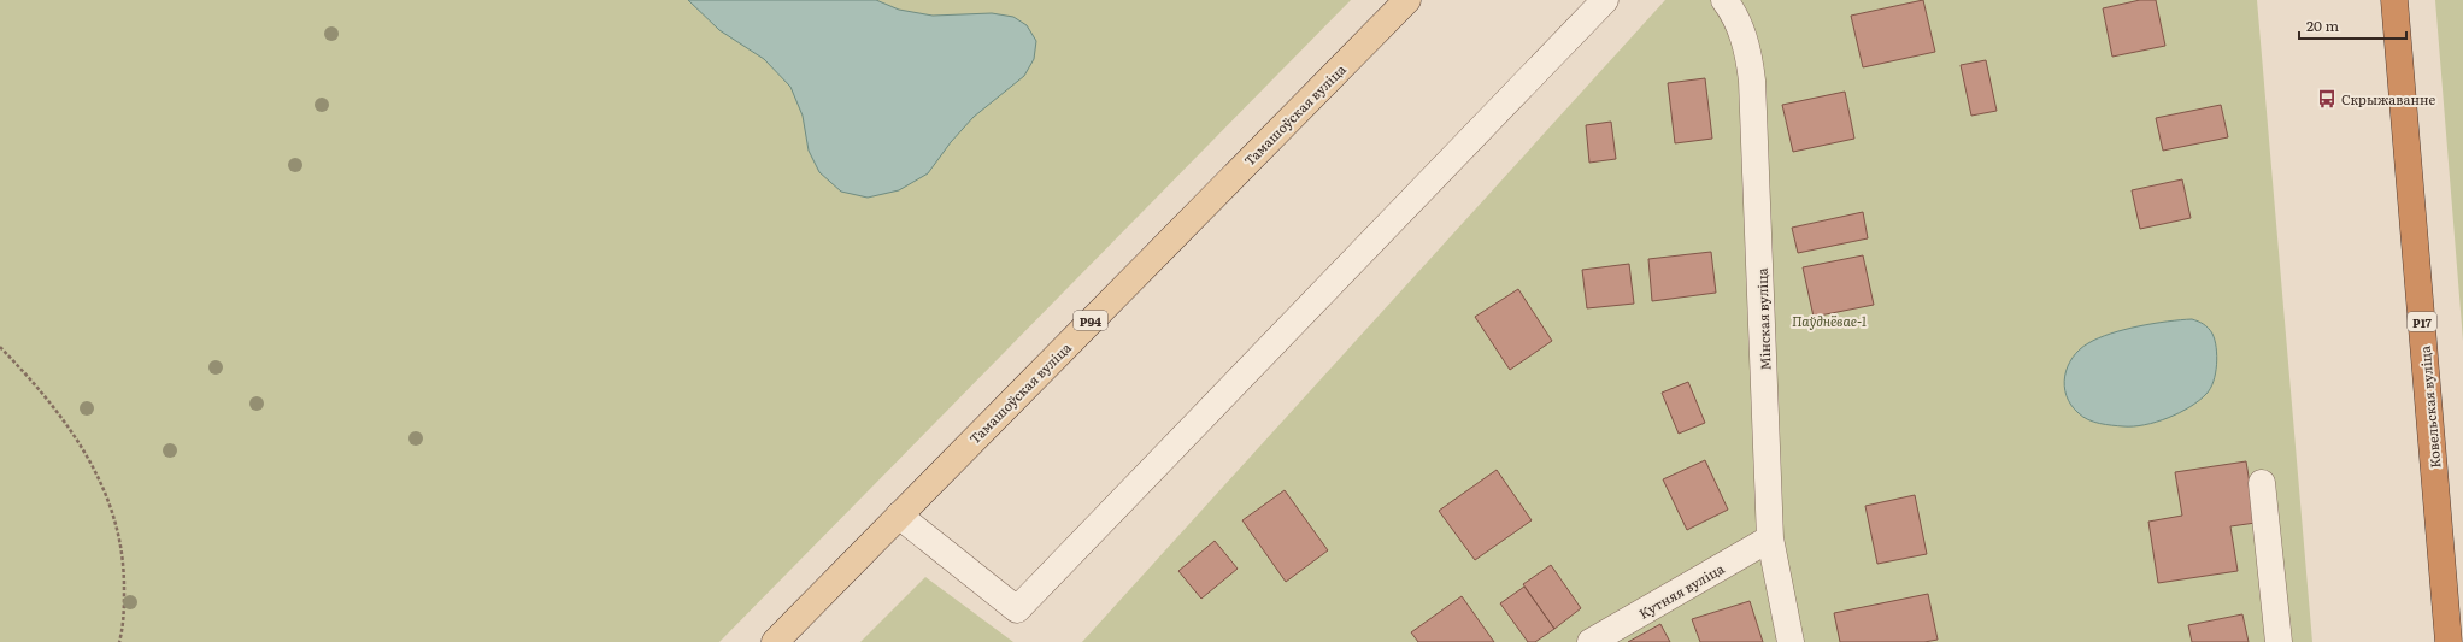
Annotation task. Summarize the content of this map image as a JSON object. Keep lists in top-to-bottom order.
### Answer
{
  "streets": {
    "highway": ["Р17", "Ковельская вуліца"],
    "main road": ["Тамашоўская вуліца", "Р94"],
    "lane": ["Мінская вуліца", "Кутняя вуліца"]
  },
  "crossings": [
    ["Мінская вуліца", "Кутняя вуліца"]
  ],
  "parks": ["Паўднёвае-1"],
  "places": {
    "bus stop": ["Скрыжаванне"]
  },
  "scale_bar": "20 m"
}
